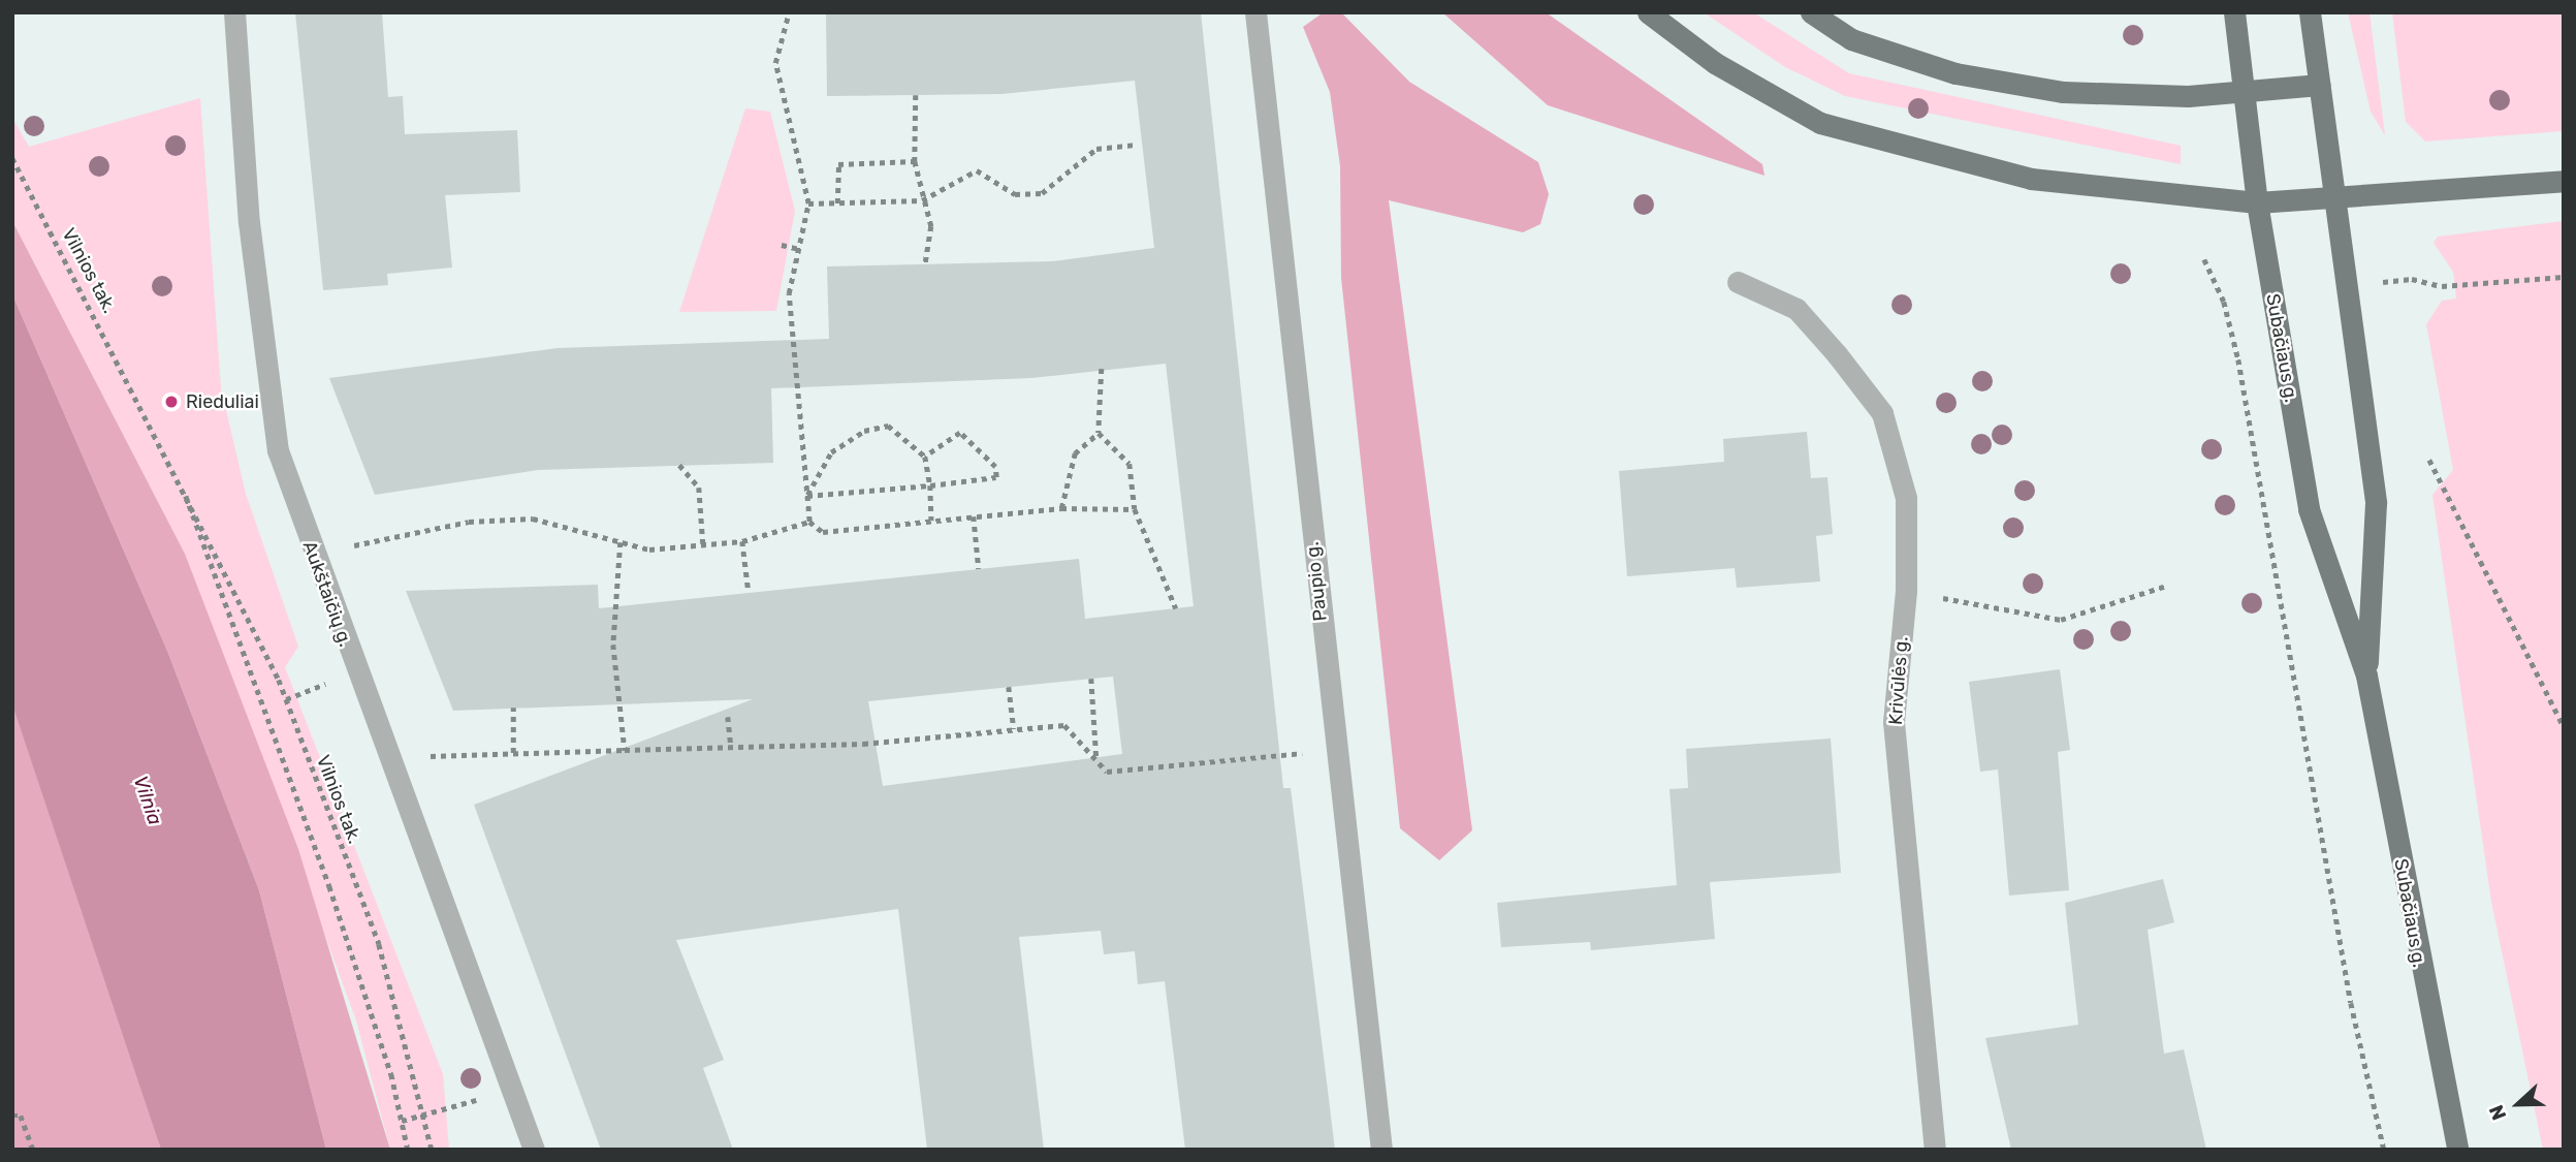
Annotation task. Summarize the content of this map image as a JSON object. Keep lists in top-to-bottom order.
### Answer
{
  "streets": {
    "main road": ["Subačiaus g."],
    "street": ["Paupio g.", "Aukštaičių g.", "Krivūlės g."],
    "path": ["Vilnios tak."]
  },
  "water": ["Vilnia"],
  "places": ["Rieduliai"],
  "north": "left"
}
